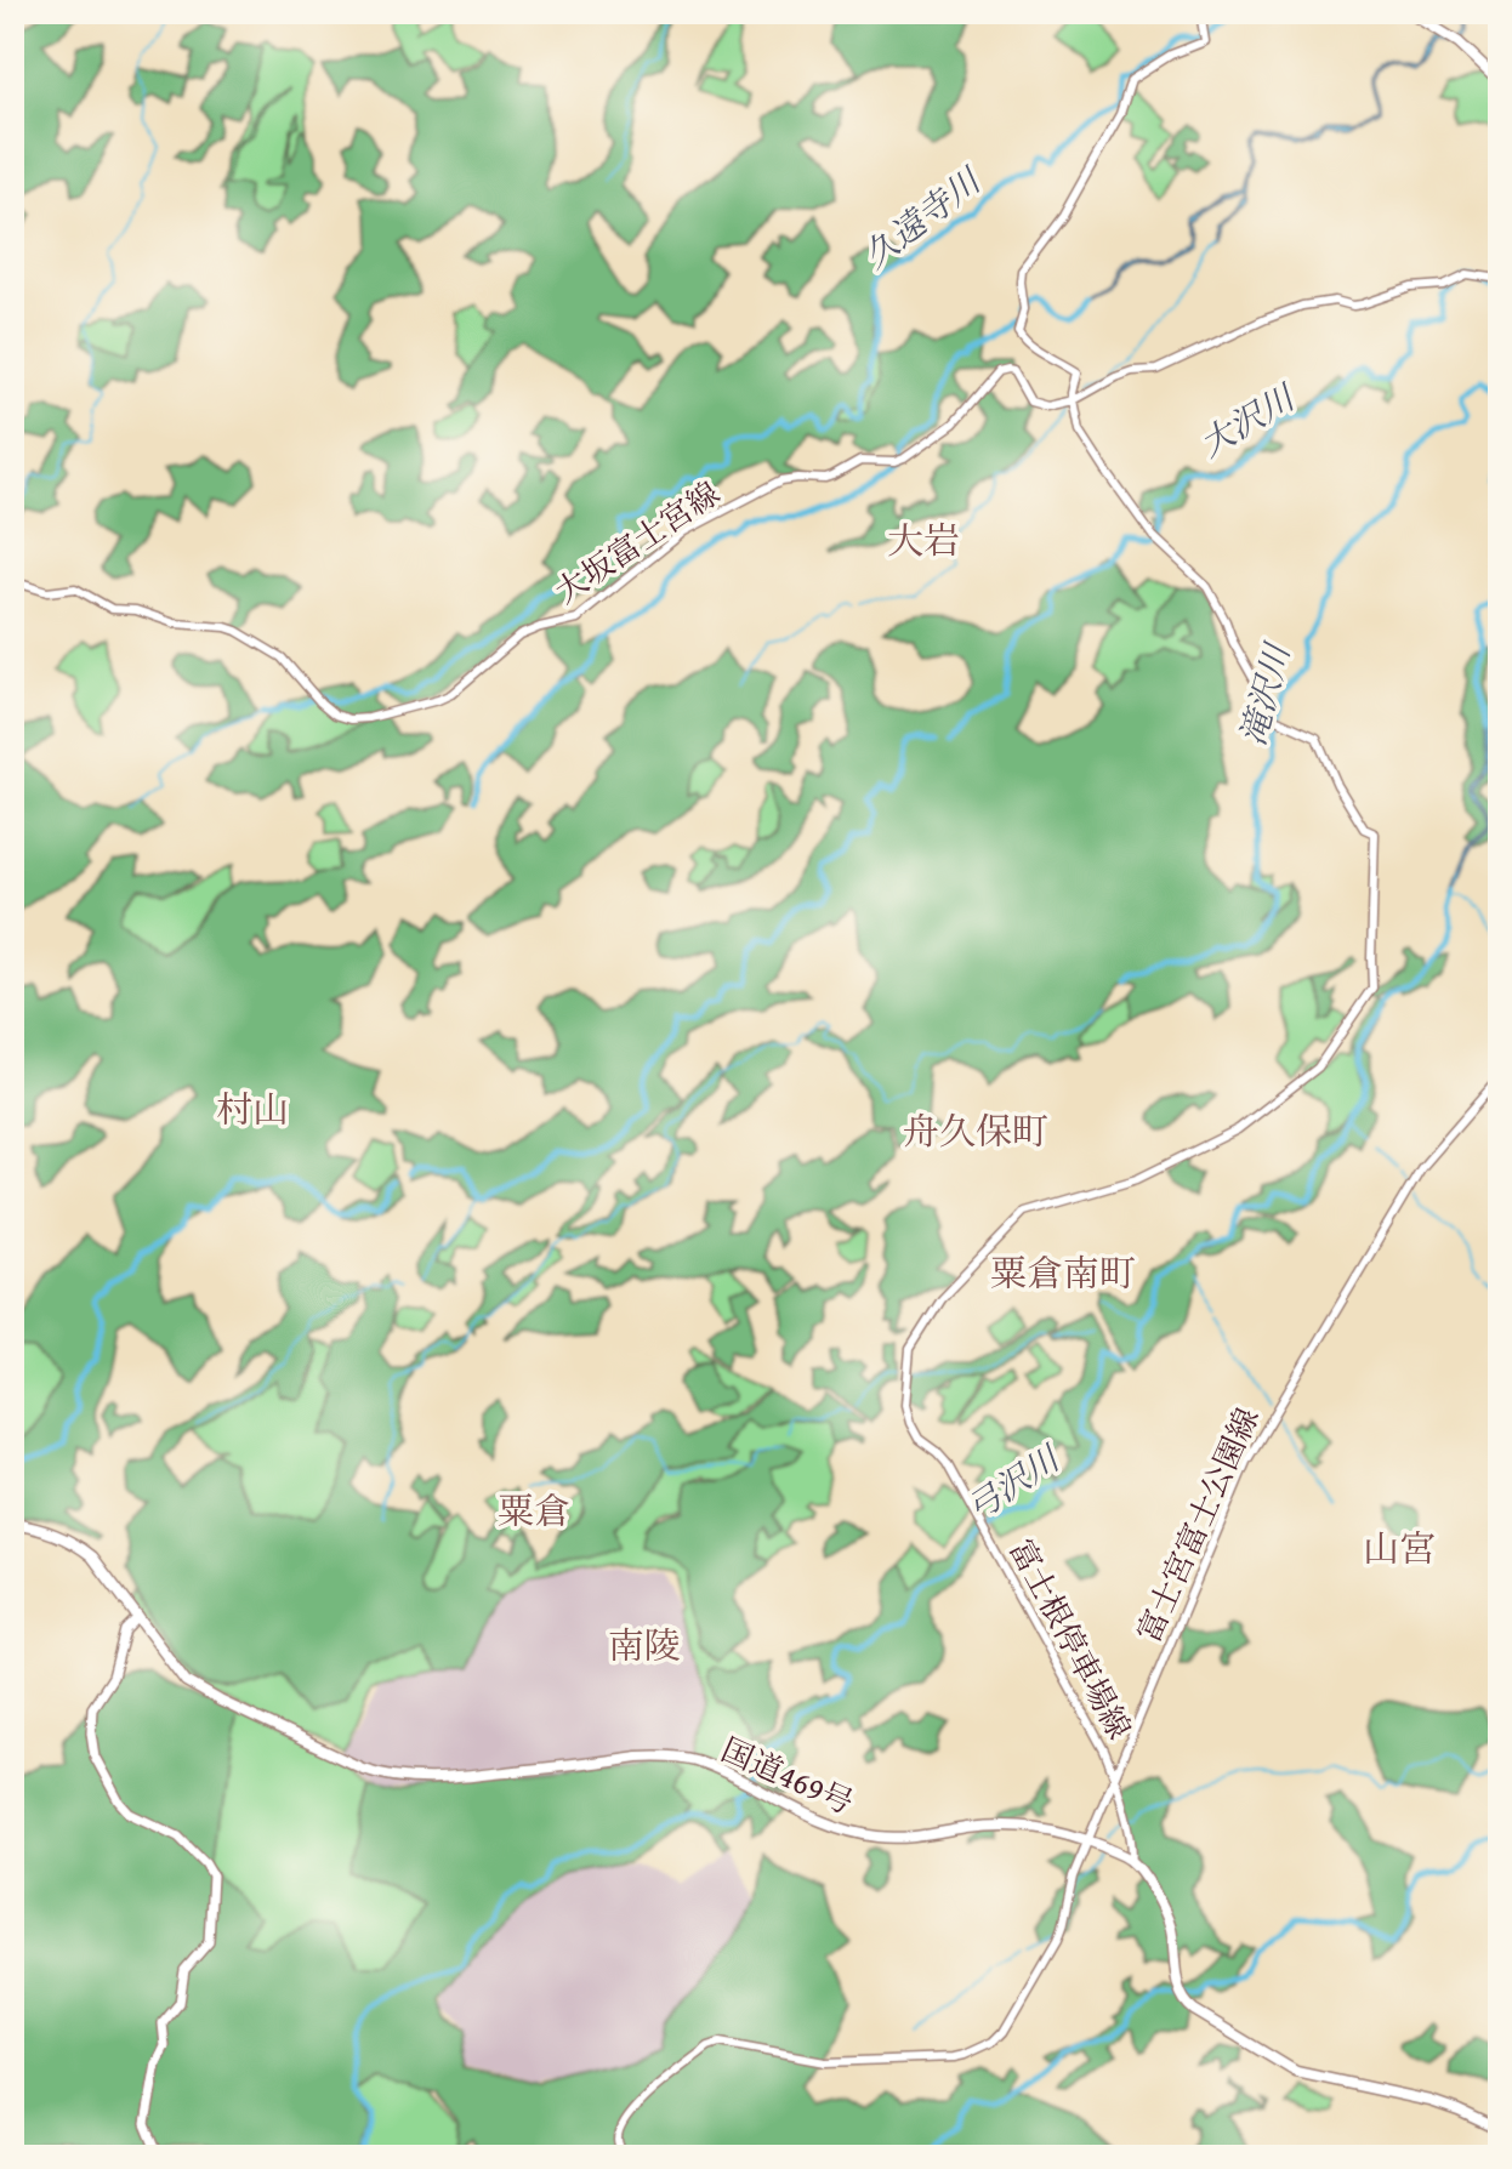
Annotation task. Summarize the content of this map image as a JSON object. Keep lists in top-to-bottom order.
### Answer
{
  "streets": {
    "highway": ["国道469号"],
    "main road": ["大坂富士宮線", "富士宮富士公園線", "富士根停車場線"]
  },
  "crossings": [
    ["大坂富士宮線", "富士根停車場線"],
    ["富士宮富士公園線", "富士根停車場線"],
    ["富士宮富士公園線", "国道469号"],
    ["富士根停車場線", "国道469号"]
  ],
  "districts": [
    "大岩",
    "村山",
    "舟久保町",
    "粟倉南町",
    "粟倉",
    "山宮",
    "南陵"
  ],
  "water": [
    "久遠寺川",
    "大沢川",
    "滝沢川",
    "弓沢川"
  ]
}
